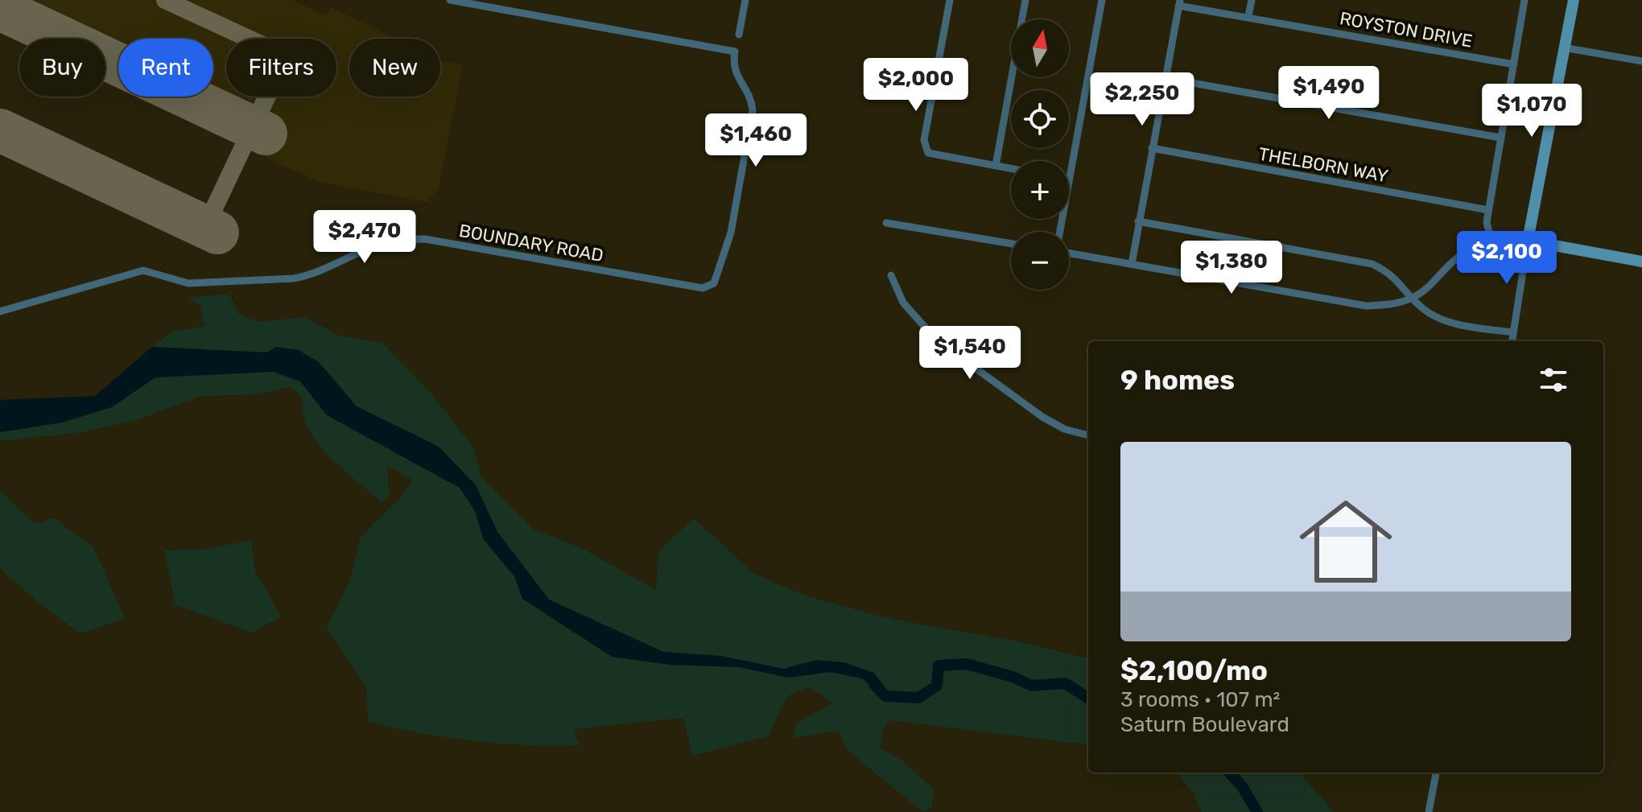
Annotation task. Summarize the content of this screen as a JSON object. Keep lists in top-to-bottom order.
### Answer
{
  "streets": {
    "street": ["ROYSTON DRIVE", "THELBORN WAY", "BOUNDARY ROAD"]
  },
  "north": "top",
  "page": {
    "map_buttons": ["+", "−"],
    "chip": [
      "Buy",
      "Rent",
      "Filters",
      "New"
    ],
    "price": [
      "$2,000",
      "$1,490",
      "$2,250",
      "$1,070",
      "$1,460",
      "$2,470",
      "$2,100",
      "$1,380",
      "$1,540"
    ],
    "heading": "9 homes",
    "list": [
      {
        "name": "$2,100/mo",
        "note": "3 rooms · 107 m² · Saturn Boulevard"
      }
    ]
  }
}
